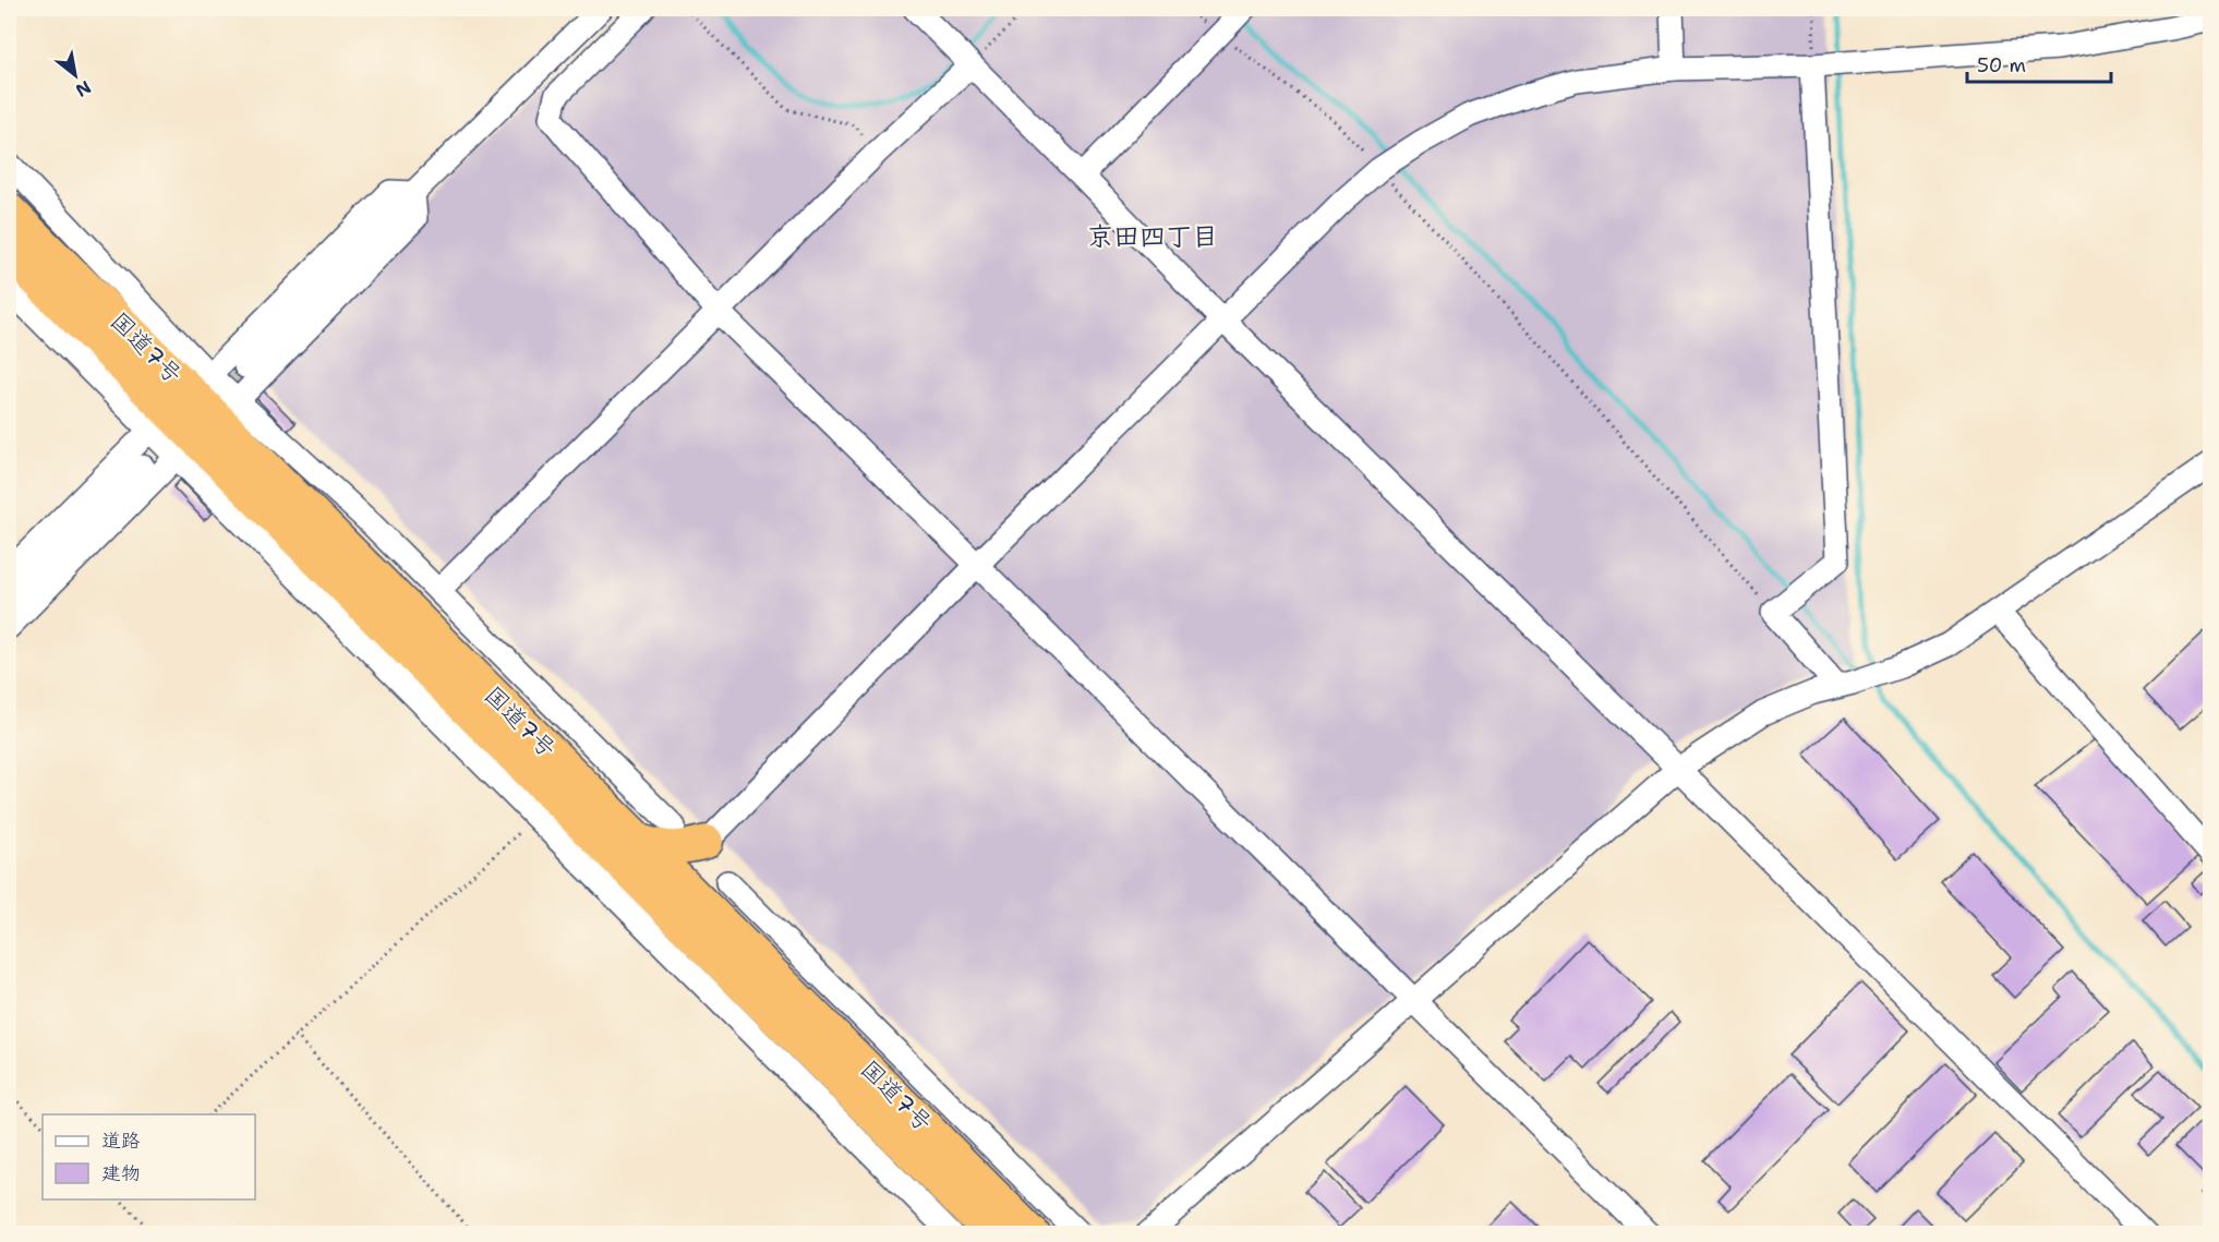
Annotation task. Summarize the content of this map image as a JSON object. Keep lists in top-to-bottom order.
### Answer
{
  "streets": {
    "highway": ["国道7号"]
  },
  "districts": ["京田四丁目"],
  "legend": ["道路", "建物"],
  "scale_bar": "50 m",
  "north": "bottom right"
}
